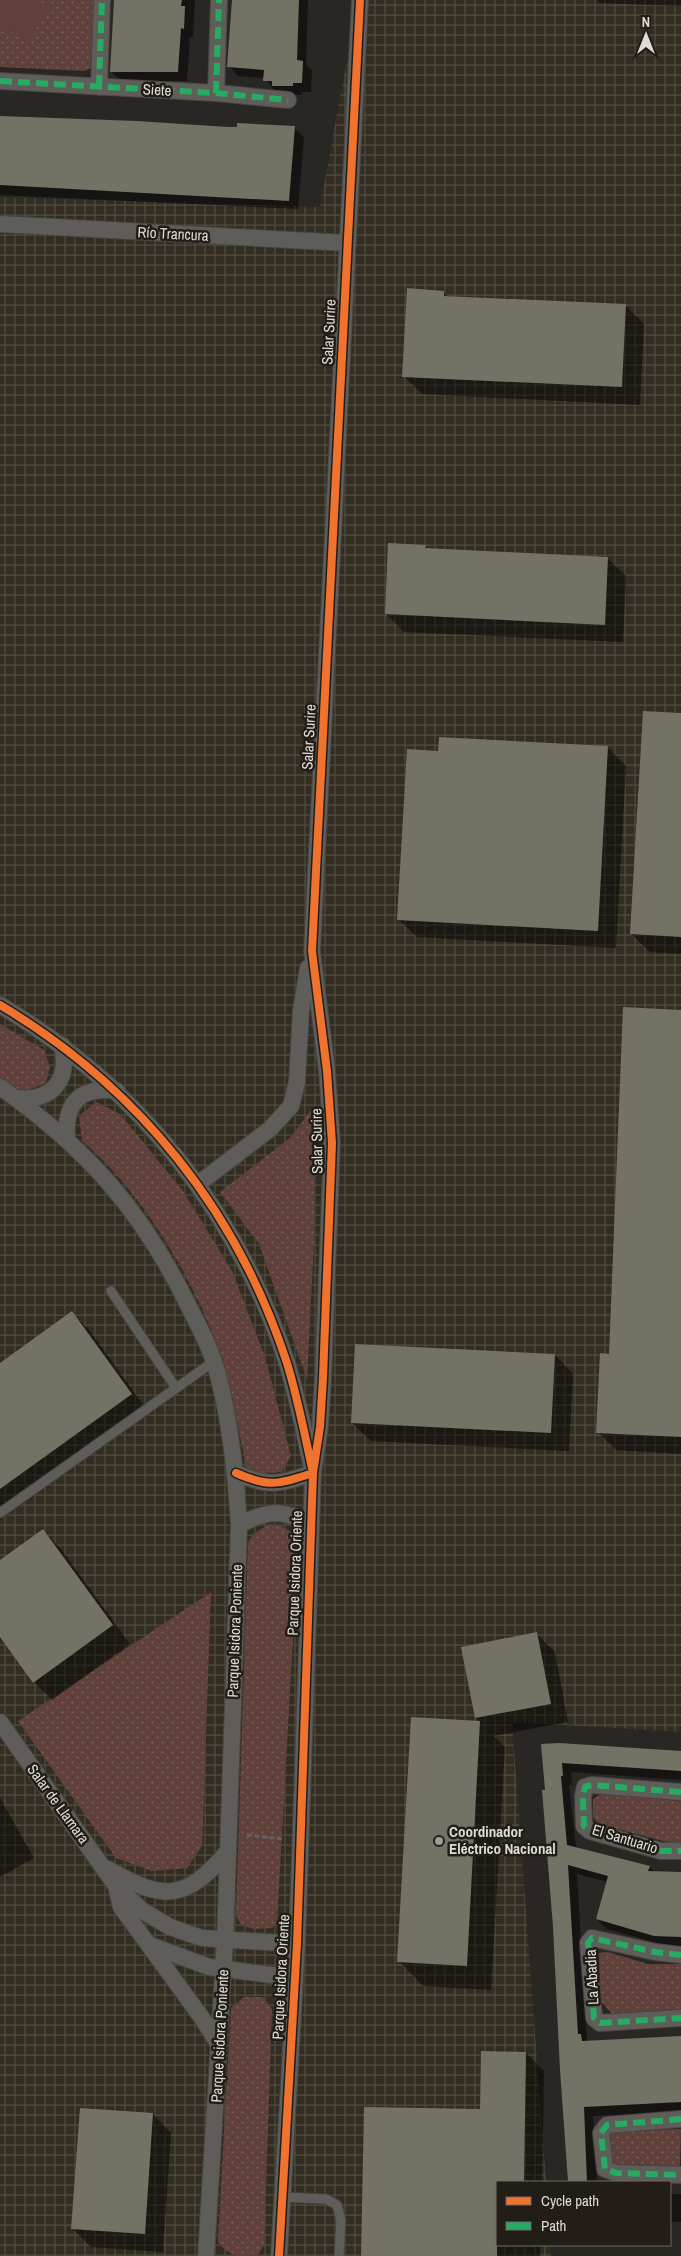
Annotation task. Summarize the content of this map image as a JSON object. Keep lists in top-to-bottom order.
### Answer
{
  "streets": {
    "street": [
      "Siete",
      "Río Trancura",
      "Salar Surire",
      "Parque Isidora Oriente",
      "Parque Isidora Poniente",
      "Salar de Llamara",
      "El Santuario",
      "La Abadia"
    ]
  },
  "crossings": [
    ["Río Trancura", "Salar Surire"],
    ["Salar Surire", "Parque Isidora Oriente"],
    ["Parque Isidora Oriente", "Salar de Llamara"],
    ["Parque Isidora Poniente", "Salar de Llamara"]
  ],
  "places": ["Coordinador Eléctrico Nacional"],
  "legend": ["Cycle path", "Path"],
  "north": "top"
}
